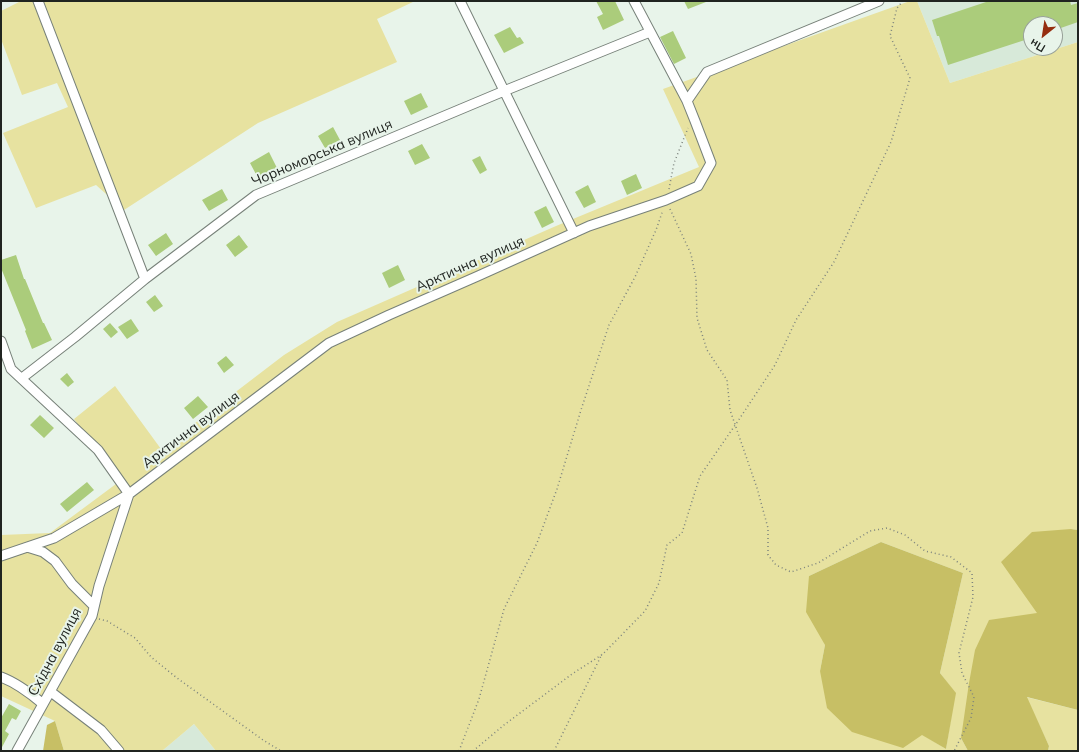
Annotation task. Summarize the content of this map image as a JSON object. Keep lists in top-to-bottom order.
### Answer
{
  "streets": {
    "lane": ["Чорноморська вулиця", "Арктична вулиця", "Східна вулиця"]
  },
  "crossings": [
    ["Чорноморська вулиця", "Арктична вулиця"],
    ["Арктична вулиця", "Східна вулиця"]
  ],
  "north": "bottom left"
}
